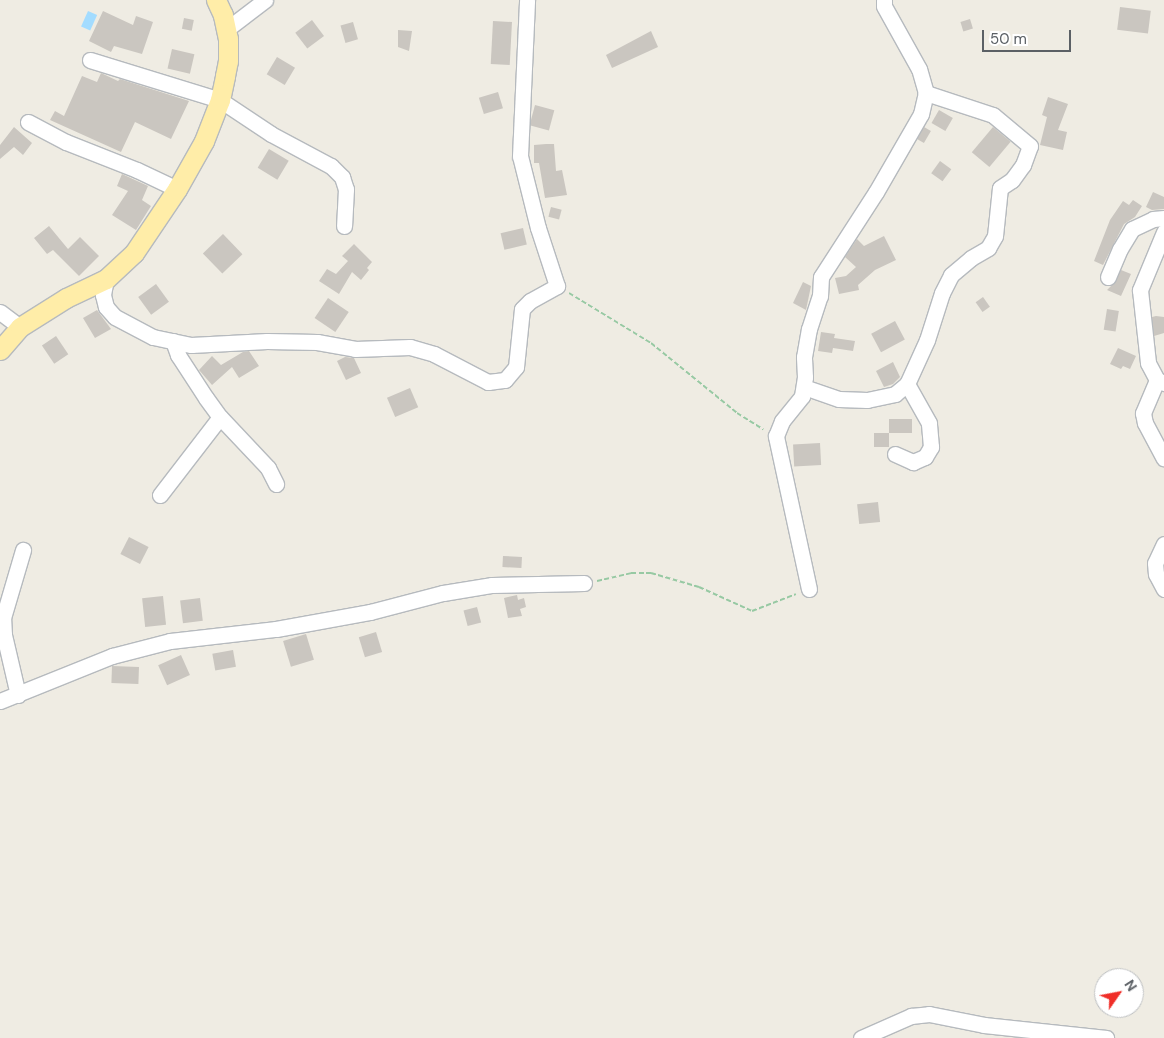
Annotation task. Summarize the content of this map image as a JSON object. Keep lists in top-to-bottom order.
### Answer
{
  "scale_bar": "50 m",
  "north": "top right"
}
